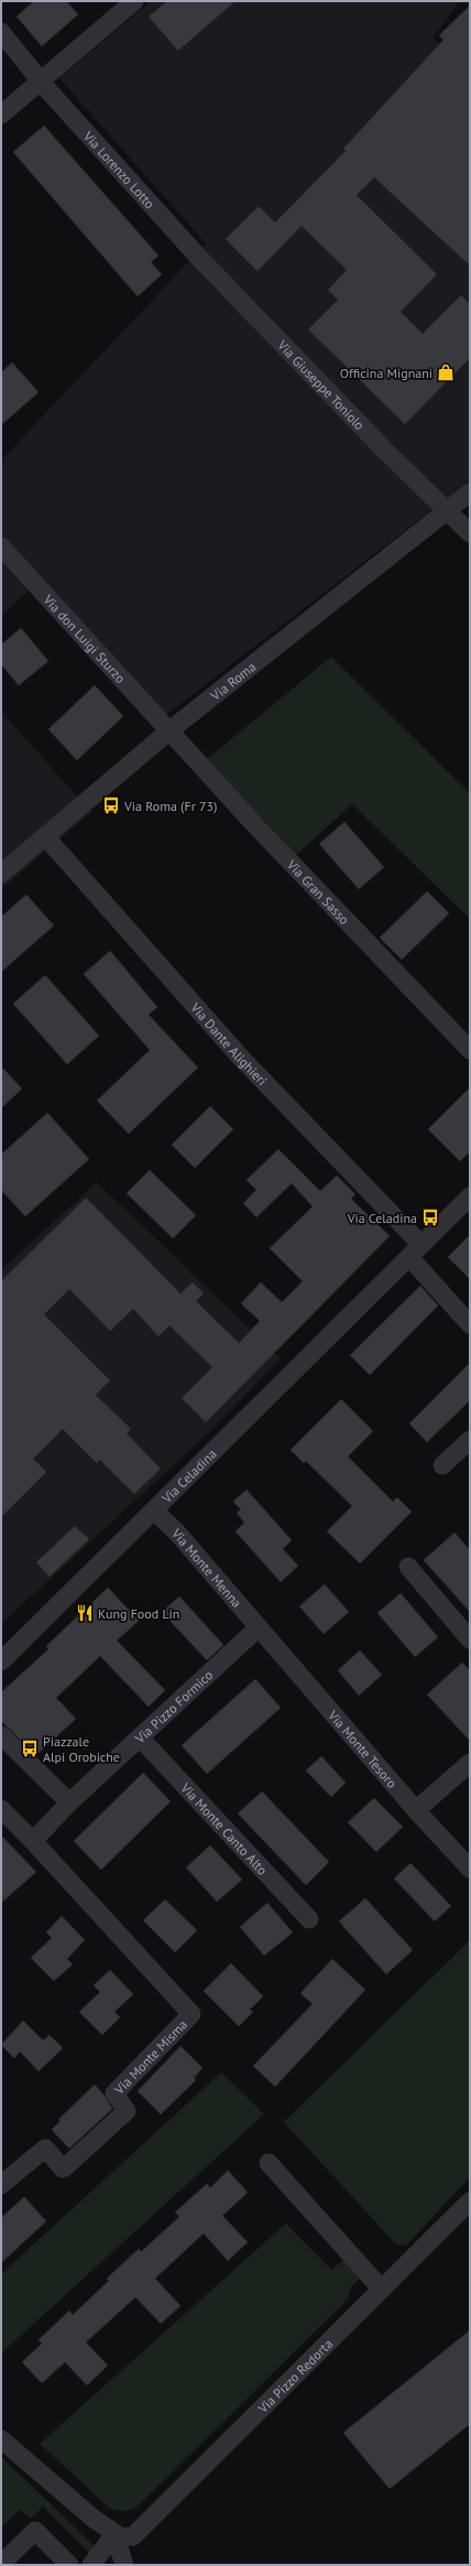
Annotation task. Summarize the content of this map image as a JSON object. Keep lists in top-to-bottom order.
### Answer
{
  "streets": {
    "street": [
      "Via Lorenzo Lotto",
      "Via Giuseppe Toniolo",
      "Via don Luigi Sturzo",
      "Via Roma",
      "Via Gran Sasso",
      "Via Dante Alighieri",
      "Via Celadina",
      "Via Monte Menna",
      "Via Pizzo Formico",
      "Via Monte Tesoro",
      "Via Monte Canto Alto",
      "Via Monte Misma",
      "Via Pizzo Redorta"
    ]
  },
  "crossings": [
    ["Via Lorenzo Lotto", "Via Giuseppe Toniolo"],
    ["Via Giuseppe Toniolo", "Via Roma"],
    ["Via don Luigi Sturzo", "Via Roma"],
    ["Via don Luigi Sturzo", "Via Gran Sasso"],
    ["Via Roma", "Via Gran Sasso"],
    ["Via Roma", "Via Dante Alighieri"],
    ["Via Dante Alighieri", "Via Celadina"],
    ["Via Celadina", "Via Monte Menna"],
    ["Via Monte Menna", "Via Pizzo Formico"],
    ["Via Monte Menna", "Via Monte Tesoro"],
    ["Via Pizzo Formico", "Via Monte Tesoro"],
    ["Via Pizzo Formico", "Via Monte Canto Alto"],
    ["Via Pizzo Formico", "Via Monte Misma"]
  ],
  "places": {
    "shop": ["Officina Mignani"],
    "bus stop": ["Via Roma (Fr 73)", "Via Celadina", "Piazzale Alpi Orobiche"],
    "restaurant": ["Kung Food Lin"]
  }
}
